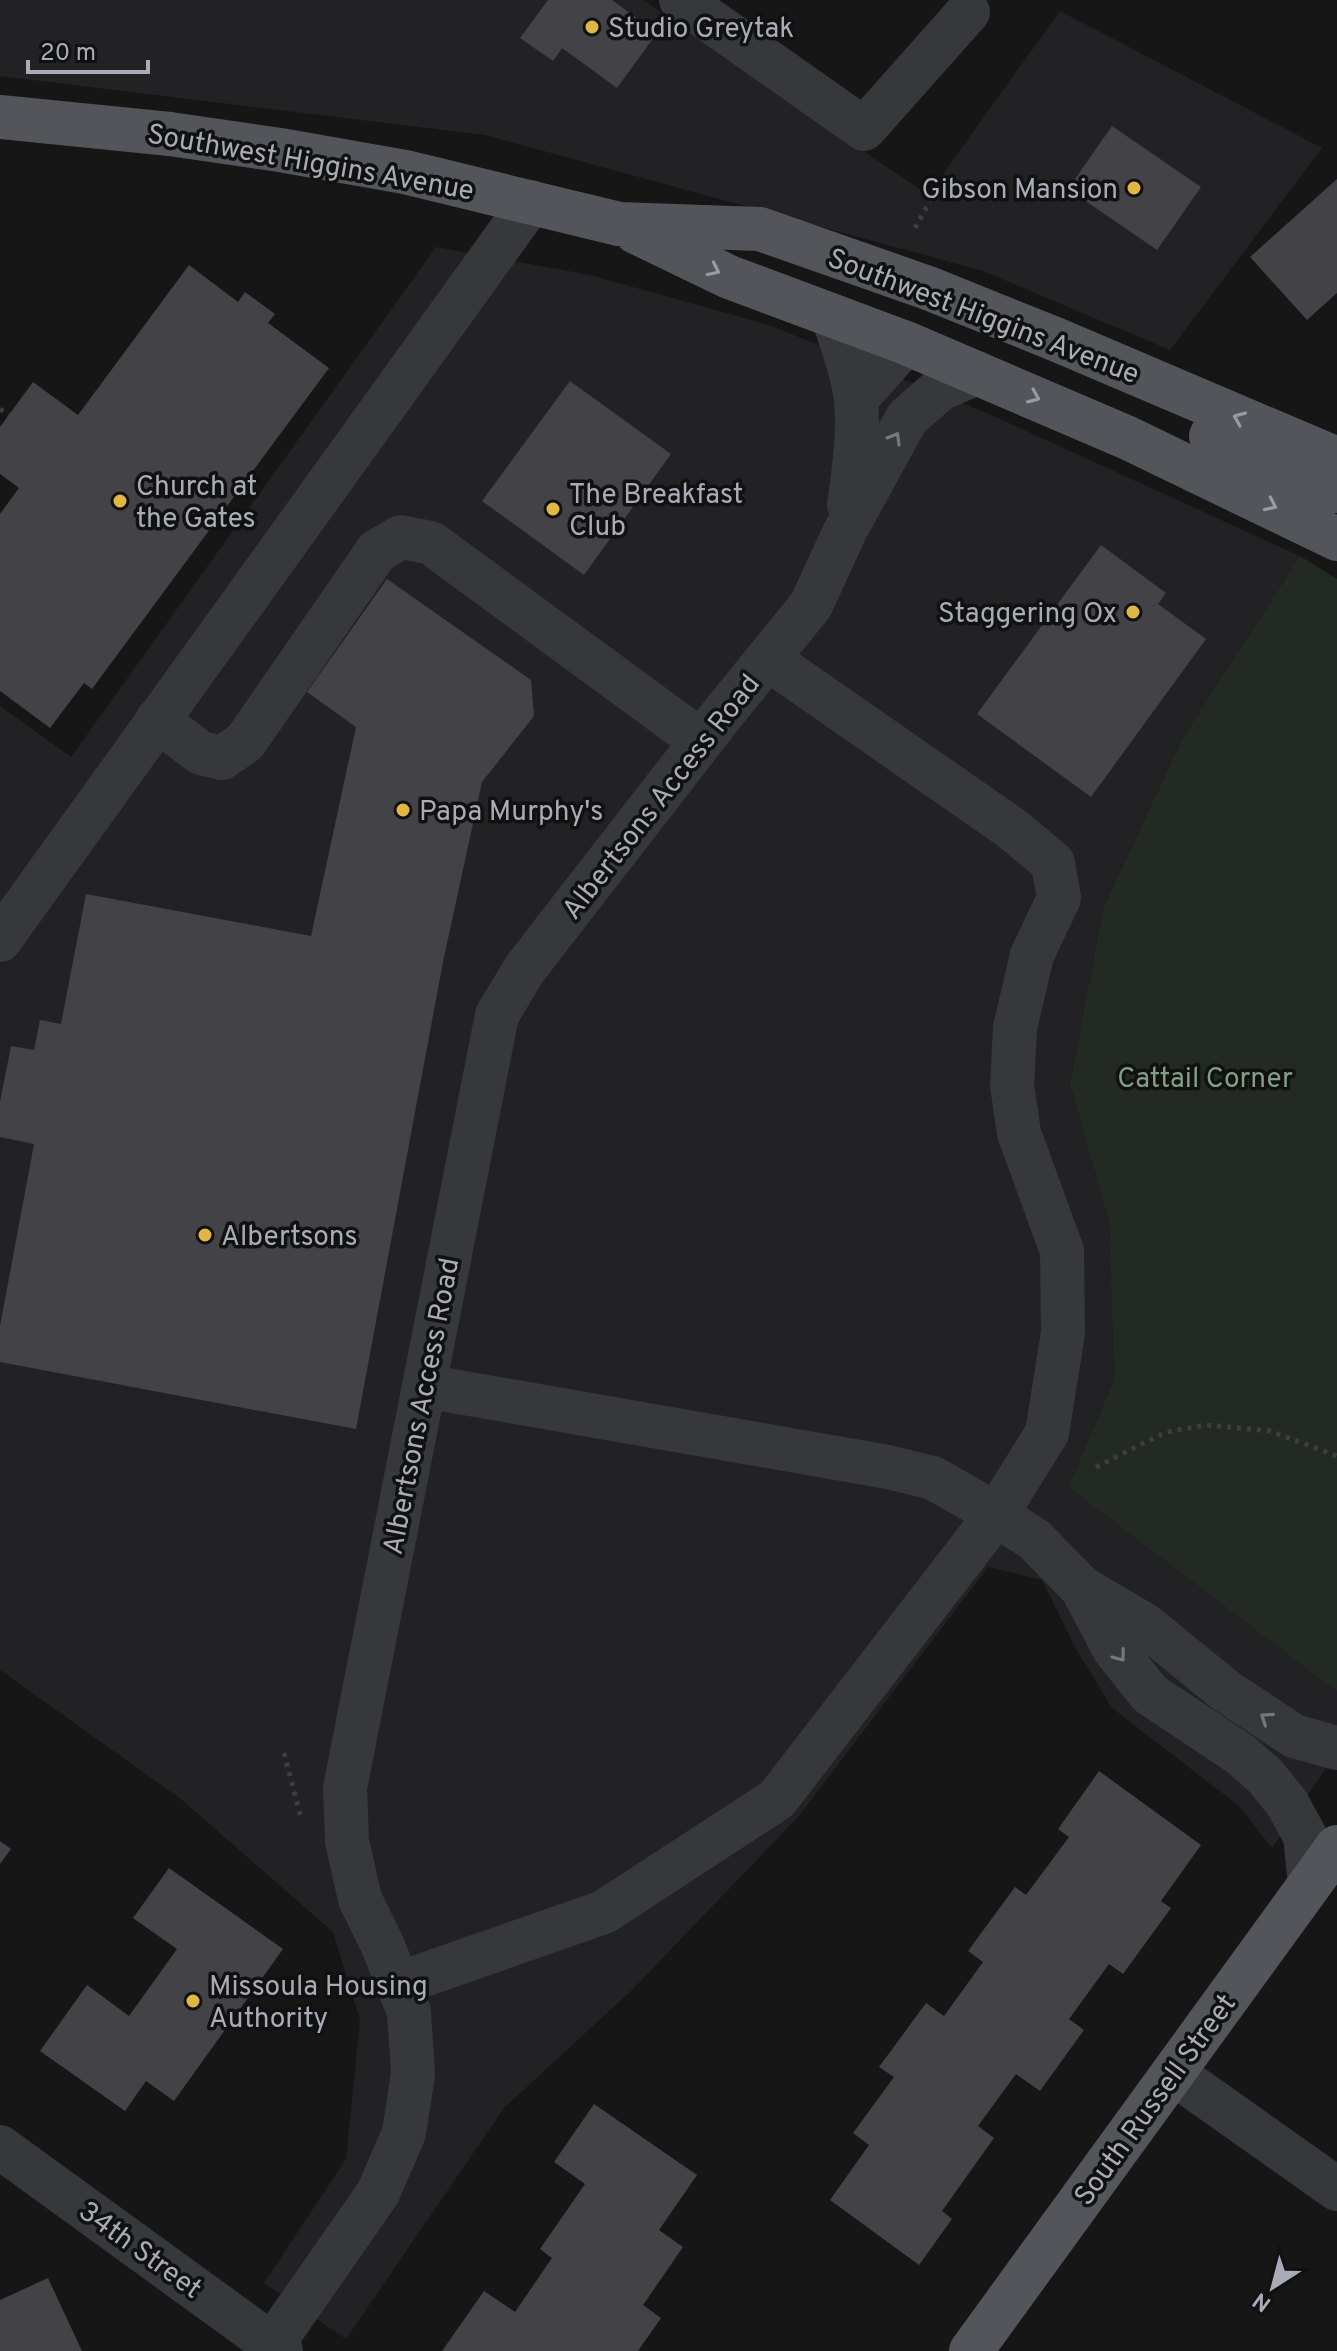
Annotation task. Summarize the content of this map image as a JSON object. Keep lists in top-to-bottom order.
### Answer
{
  "streets": {
    "main road": ["Southwest Higgins Avenue", "South Russell Street"],
    "street": ["Albertsons Access Road", "34th Street"]
  },
  "crossings": [
    ["Albertsons Access Road", "34th Street"]
  ],
  "parks": ["Cattail Corner"],
  "places": [
    "Studio Greytak",
    "Gibson Mansion",
    "Church at the Gates",
    "The Breakfast Club",
    "Staggering Ox",
    "Papa Murphy's",
    "Albertsons",
    "Missoula Housing Authority"
  ],
  "scale_bar": "20 m",
  "north": "bottom left"
}
